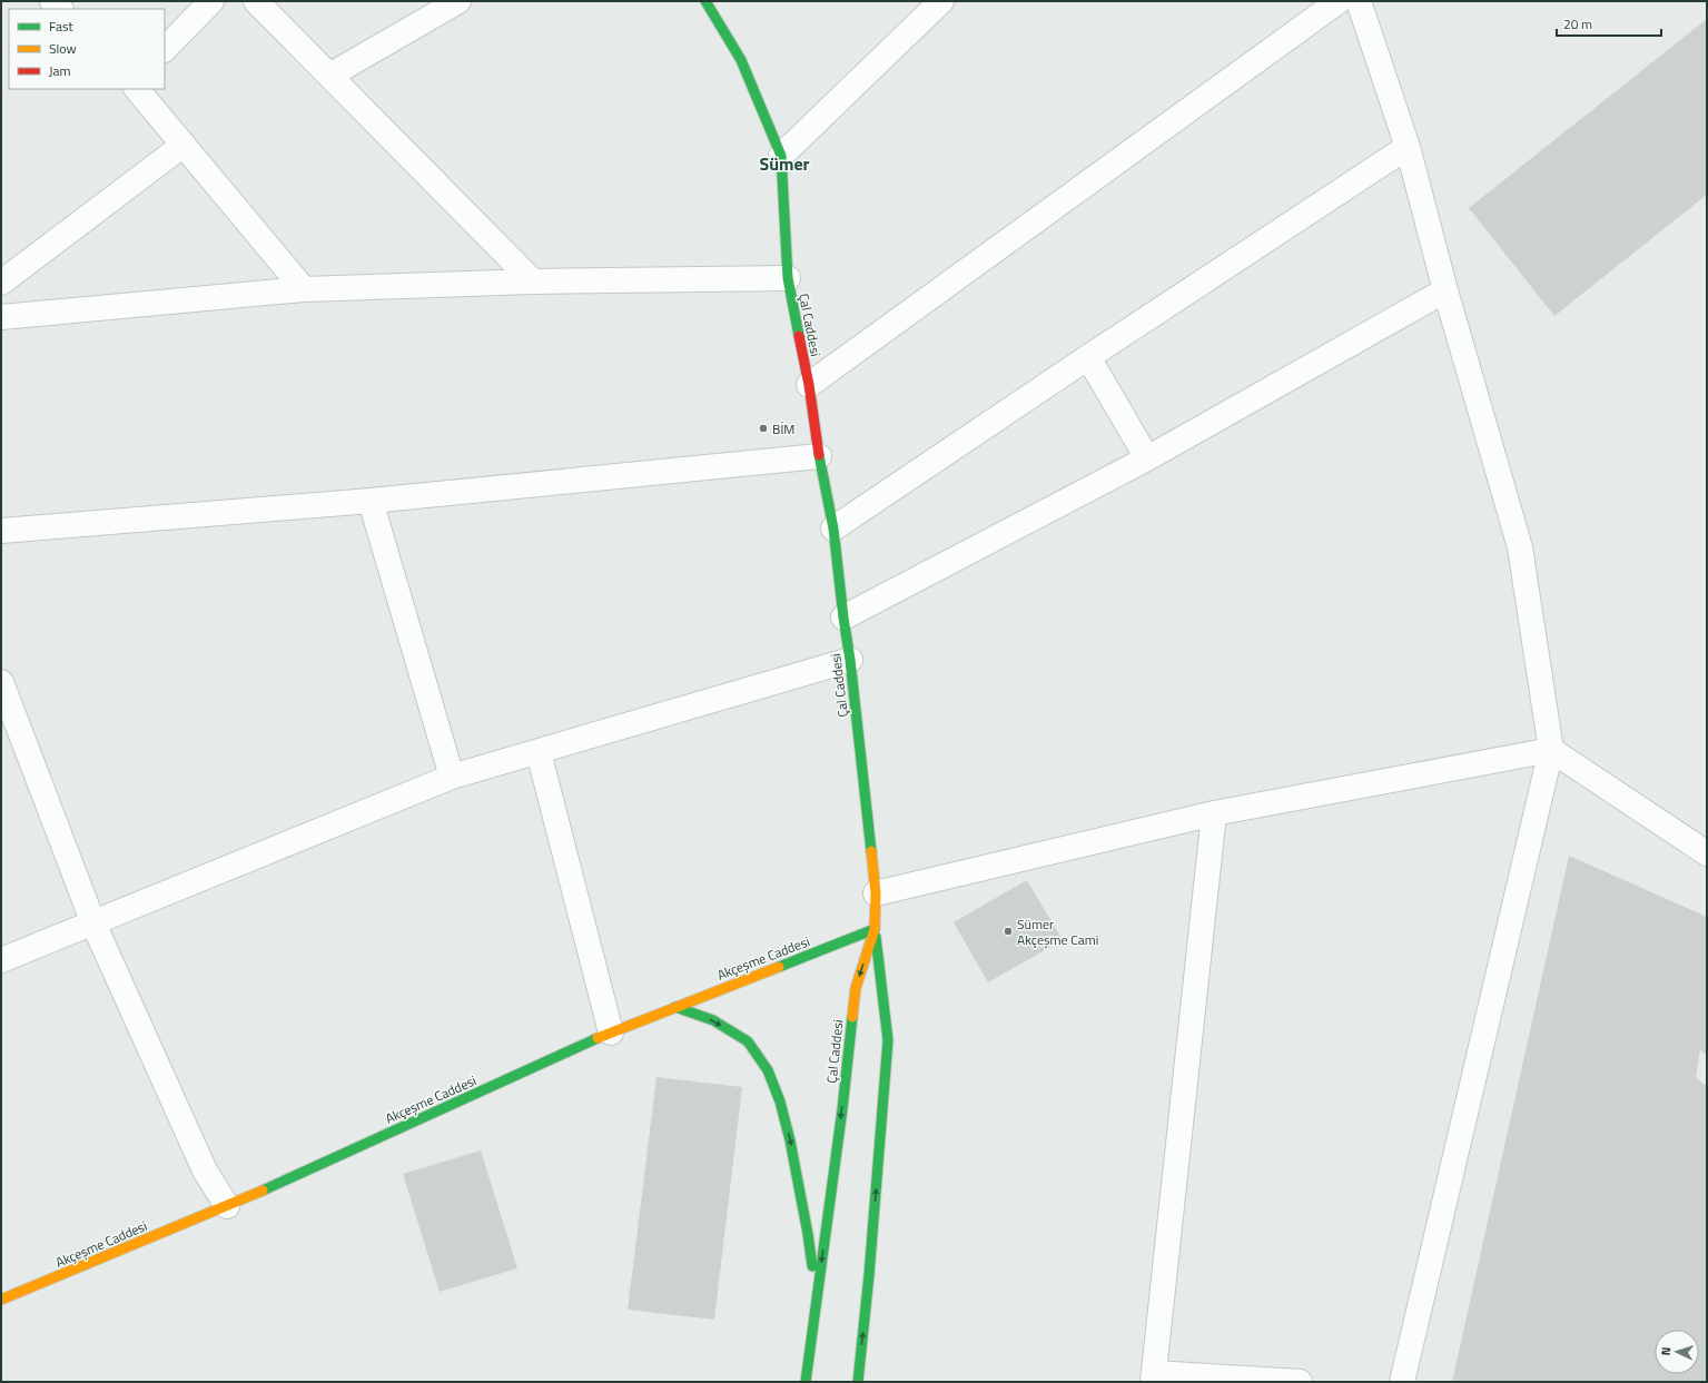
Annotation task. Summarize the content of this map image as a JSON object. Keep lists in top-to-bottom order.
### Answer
{
  "streets": {
    "street": ["Çal Caddesi", "Akçeşme Caddesi"]
  },
  "crossings": [
    ["Çal Caddesi", "Akçeşme Caddesi"]
  ],
  "districts": ["Sümer"],
  "places": ["BİM", "Sümer Akçeşme Cami"],
  "legend": ["Fast", "Slow", "Jam"],
  "scale_bar": "20 m",
  "north": "left"
}
